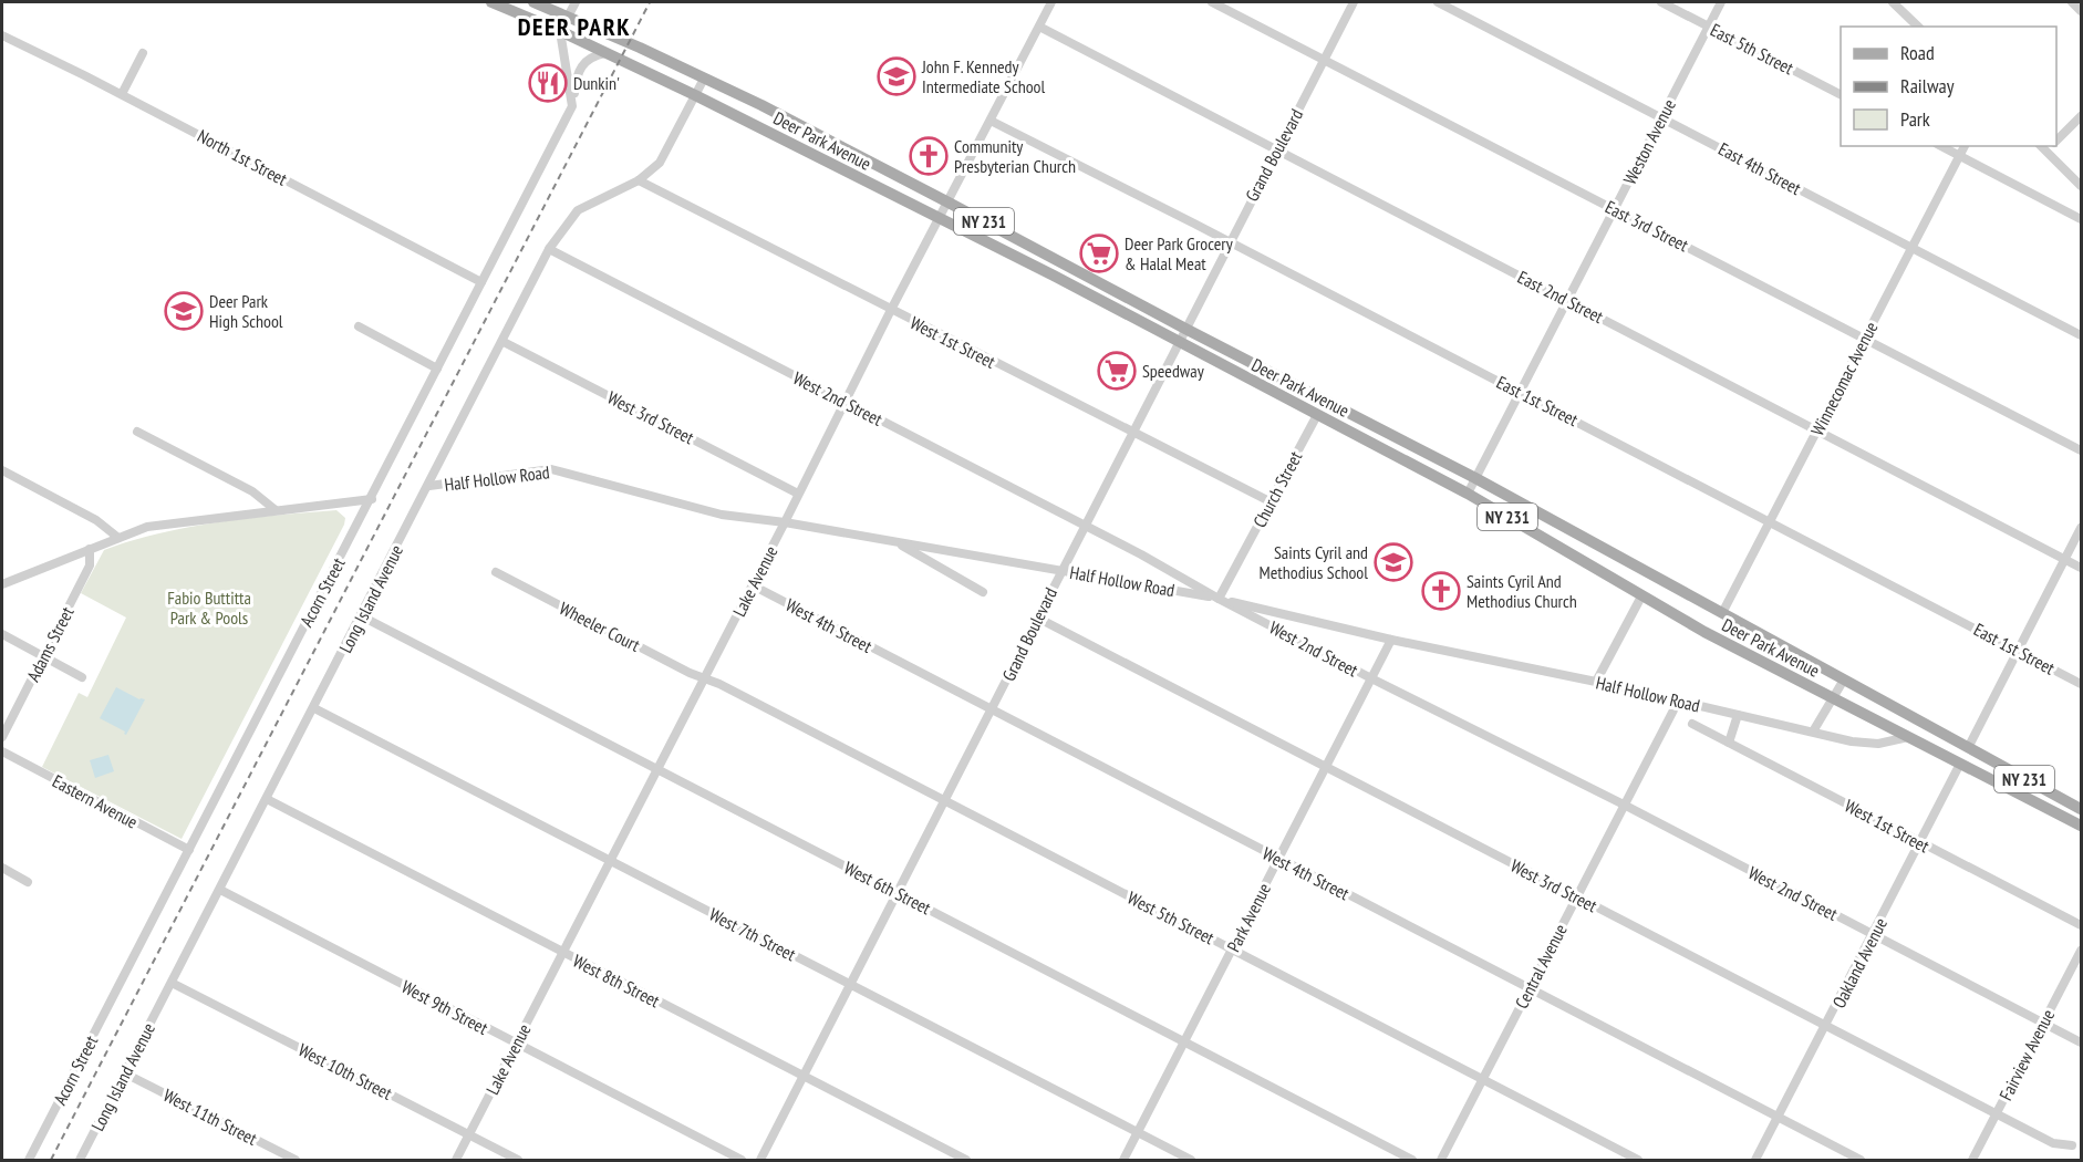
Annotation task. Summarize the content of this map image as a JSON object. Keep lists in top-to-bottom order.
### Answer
{
  "streets": {
    "main road": ["Deer Park Avenue", "NY 231"],
    "street": [
      "East 5th Street",
      "Weston Avenue",
      "Grand Boulevard",
      "North 1st Street",
      "East 4th Street",
      "East 3rd Street",
      "East 2nd Street",
      "West 1st Street",
      "Winnecomac Avenue",
      "West 2nd Street",
      "East 1st Street",
      "West 3rd Street",
      "Half Hollow Road",
      "Church Street",
      "Lake Avenue",
      "Acorn Street",
      "Long Island Avenue",
      "West 4th Street",
      "Wheeler Court",
      "Adams Street",
      "Eastern Avenue",
      "West 6th Street",
      "West 5th Street",
      "Park Avenue",
      "West 7th Street",
      "Oakland Avenue",
      "Central Avenue",
      "West 8th Street",
      "West 9th Street",
      "Fairview Avenue",
      "West 10th Street",
      "West 11th Street"
    ]
  },
  "crossings": [
    ["East 5th Street", "Weston Avenue"],
    ["Deer Park Avenue", "Weston Avenue"],
    ["Deer Park Avenue", "Grand Boulevard"],
    ["Deer Park Avenue", "Winnecomac Avenue"],
    ["Deer Park Avenue", "Half Hollow Road"],
    ["Deer Park Avenue", "Church Street"],
    ["Deer Park Avenue", "Lake Avenue"],
    ["Deer Park Avenue", "Acorn Street"],
    ["Deer Park Avenue", "Long Island Avenue"],
    ["Deer Park Avenue", "Oakland Avenue"],
    ["Weston Avenue", "East 4th Street"],
    ["Weston Avenue", "East 3rd Street"],
    ["Weston Avenue", "East 2nd Street"],
    ["Weston Avenue", "East 1st Street"],
    ["Grand Boulevard", "East 3rd Street"],
    ["Grand Boulevard", "East 2nd Street"],
    ["Grand Boulevard", "West 1st Street"],
    ["Grand Boulevard", "West 2nd Street"],
    ["Grand Boulevard", "East 1st Street"],
    ["Grand Boulevard", "West 3rd Street"],
    ["Grand Boulevard", "Half Hollow Road"],
    ["Grand Boulevard", "West 4th Street"],
    ["Grand Boulevard", "West 6th Street"],
    ["Grand Boulevard", "West 5th Street"],
    ["Grand Boulevard", "West 7th Street"],
    ["Grand Boulevard", "West 8th Street"],
    ["North 1st Street", "Acorn Street"],
    ["East 4th Street", "Winnecomac Avenue"],
    ["East 3rd Street", "Winnecomac Avenue"],
    ["East 2nd Street", "Winnecomac Avenue"],
    ["East 2nd Street", "Lake Avenue"],
    ["West 1st Street", "Church Street"],
    ["West 1st Street", "Lake Avenue"],
    ["West 1st Street", "Long Island Avenue"],
    ["West 1st Street", "Oakland Avenue"],
    ["Winnecomac Avenue", "East 1st Street"],
    ["West 2nd Street", "Half Hollow Road"],
    ["West 2nd Street", "Church Street"],
    ["West 2nd Street", "Lake Avenue"],
    ["West 2nd Street", "Long Island Avenue"],
    ["West 2nd Street", "Park Avenue"],
    ["West 2nd Street", "Oakland Avenue"],
    ["West 2nd Street", "Central Avenue"],
    ["West 2nd Street", "Fairview Avenue"],
    ["East 1st Street", "Lake Avenue"],
    ["West 3rd Street", "Lake Avenue"],
    ["West 3rd Street", "Long Island Avenue"],
    ["West 3rd Street", "Park Avenue"],
    ["West 3rd Street", "Oakland Avenue"],
    ["West 3rd Street", "Central Avenue"],
    ["West 3rd Street", "Fairview Avenue"],
    ["Half Hollow Road", "Church Street"],
    ["Half Hollow Road", "Lake Avenue"],
    ["Half Hollow Road", "Long Island Avenue"],
    ["Half Hollow Road", "Park Avenue"],
    ["Half Hollow Road", "Central Avenue"],
    ["Lake Avenue", "West 4th Street"],
    ["Lake Avenue", "Wheeler Court"],
    ["Lake Avenue", "West 6th Street"],
    ["Lake Avenue", "West 5th Street"],
    ["Lake Avenue", "West 7th Street"],
    ["Lake Avenue", "West 8th Street"],
    ["Lake Avenue", "West 9th Street"],
    ["Lake Avenue", "West 10th Street"],
    ["Acorn Street", "Eastern Avenue"],
    ["Long Island Avenue", "West 6th Street"],
    ["Long Island Avenue", "West 7th Street"],
    ["Long Island Avenue", "West 8th Street"],
    ["Long Island Avenue", "West 9th Street"],
    ["Long Island Avenue", "West 10th Street"],
    ["Long Island Avenue", "West 11th Street"],
    ["West 4th Street", "Park Avenue"],
    ["West 4th Street", "Oakland Avenue"],
    ["West 4th Street", "Central Avenue"],
    ["Wheeler Court", "West 5th Street"],
    ["West 6th Street", "Park Avenue"],
    ["West 5th Street", "Park Avenue"],
    ["West 5th Street", "Central Avenue"],
    ["Park Avenue", "West 7th Street"]
  ],
  "districts": ["DEER PARK"],
  "parks": ["Fabio Buttitta Park & Pools"],
  "places": {
    "school or university": ["John F. Kennedy Intermediate School", "Deer Park High School", "Saints Cyril and Methodius School"],
    "restaurant": ["Dunkin'"],
    "church": ["Community Presbyterian Church", "Saints Cyril And Methodius Church"],
    "supermarket": ["Deer Park Grocery & Halal Meat", "Speedway"]
  },
  "legend": ["Road", "Railway", "Park"]
}
